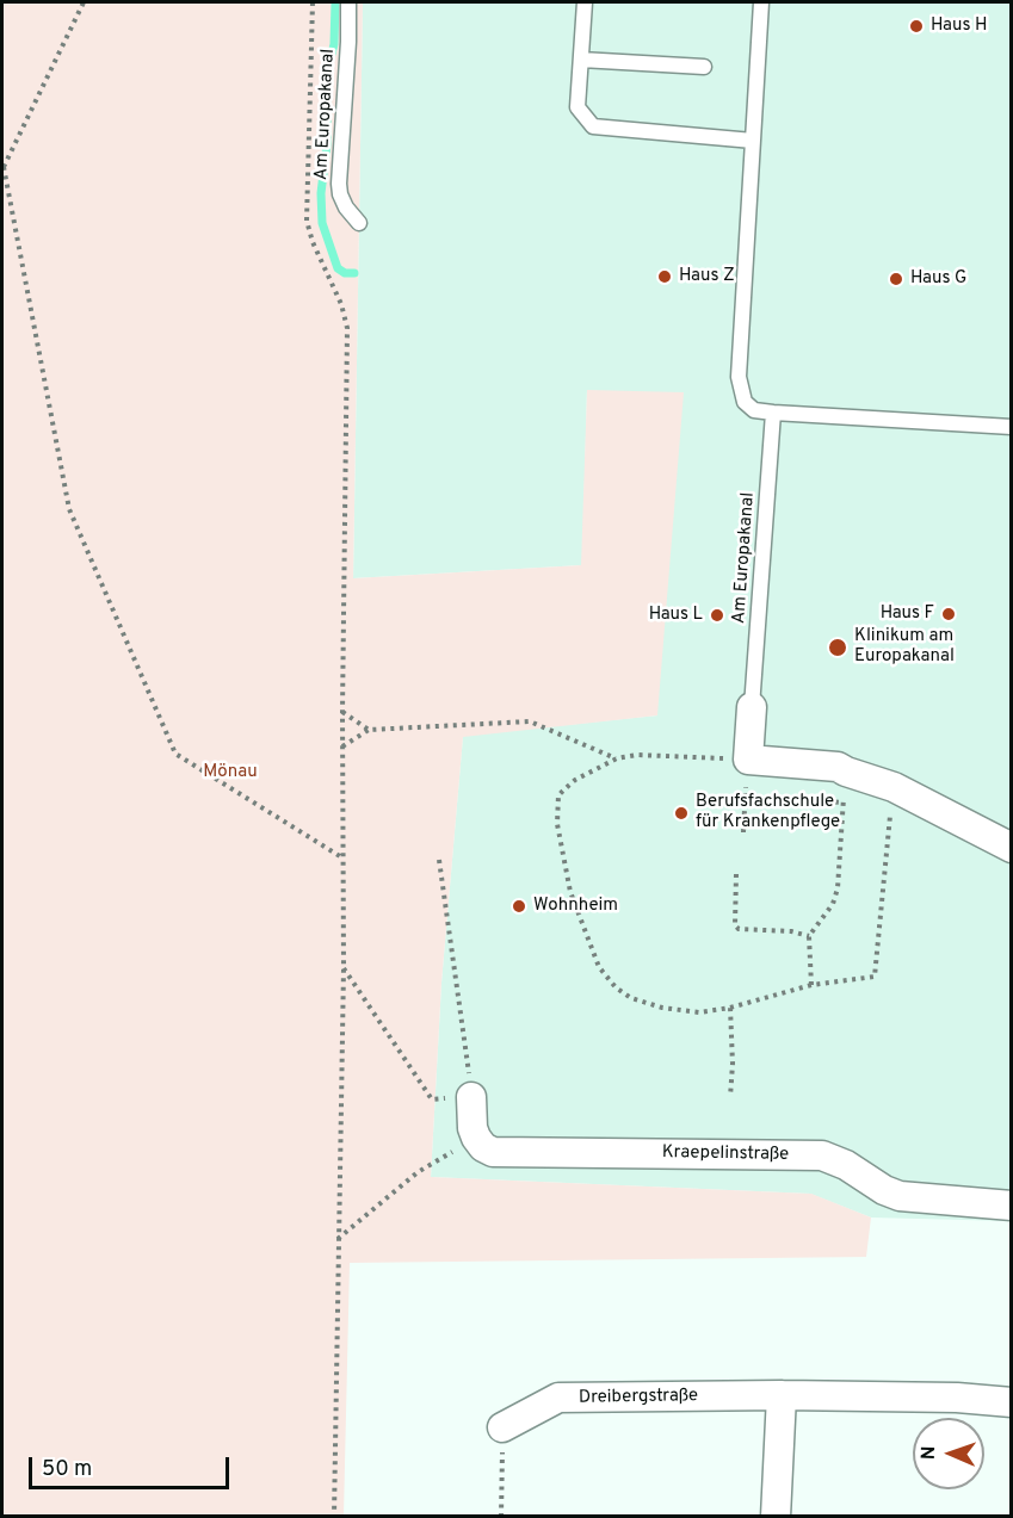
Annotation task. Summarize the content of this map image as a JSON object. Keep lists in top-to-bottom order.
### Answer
{
  "streets": {
    "street": ["Kraepelinstraße", "Dreibergstraße"],
    "lane": ["Am Europakanal"]
  },
  "parks": ["Mönau"],
  "places": [
    "Haus H",
    "Haus Z",
    "Haus G",
    "Haus F",
    "Haus L",
    "Klinikum am Europakanal",
    "Berufsfachschule für Krankenpflege",
    "Wohnheim"
  ],
  "scale_bar": "50 m",
  "north": "left"
}
